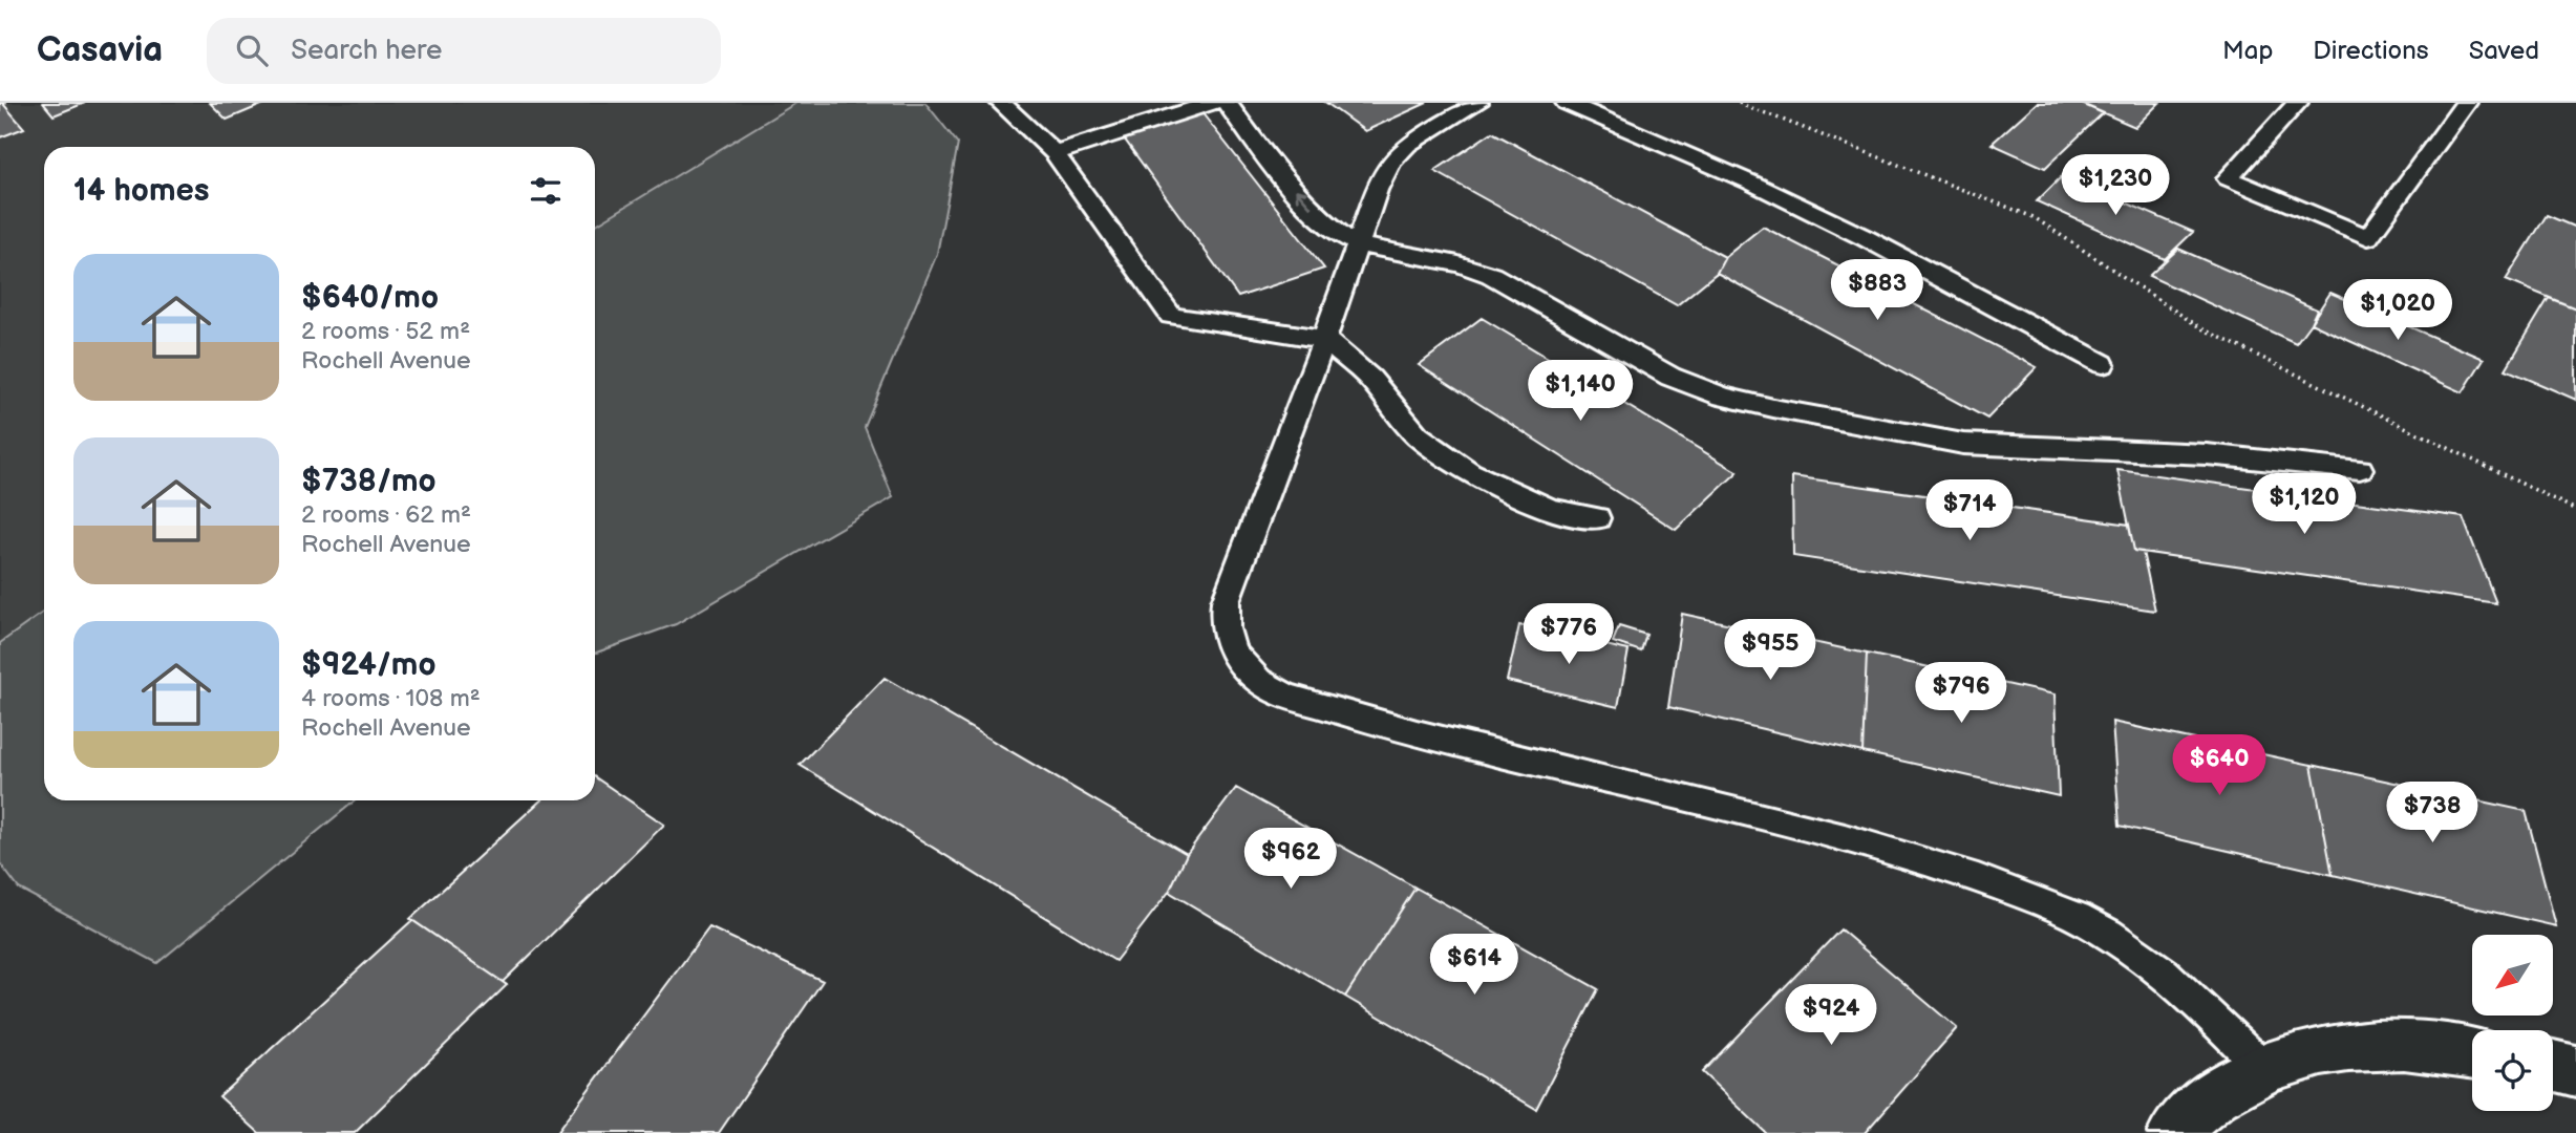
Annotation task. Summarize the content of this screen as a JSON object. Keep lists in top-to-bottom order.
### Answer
{
  "north": "bottom left",
  "page": {
    "header": "Casavia",
    "search": "Search here",
    "nav": ["Map", "Directions", "Saved"],
    "heading": "14 homes",
    "price": [
      "$1,230",
      "$883",
      "$1,020",
      "$1,140",
      "$1,120",
      "$714",
      "$776",
      "$955",
      "$796",
      "$640",
      "$738",
      "$962",
      "$614",
      "$924"
    ],
    "list": [
      {
        "name": "$640/mo",
        "note": "2 rooms · 52 m² · Rochell Avenue"
      },
      {
        "name": "$738/mo",
        "note": "2 rooms · 62 m² · Rochell Avenue"
      },
      {
        "name": "$924/mo",
        "note": "4 rooms · 108 m² · Rochell Avenue"
      }
    ]
  }
}
